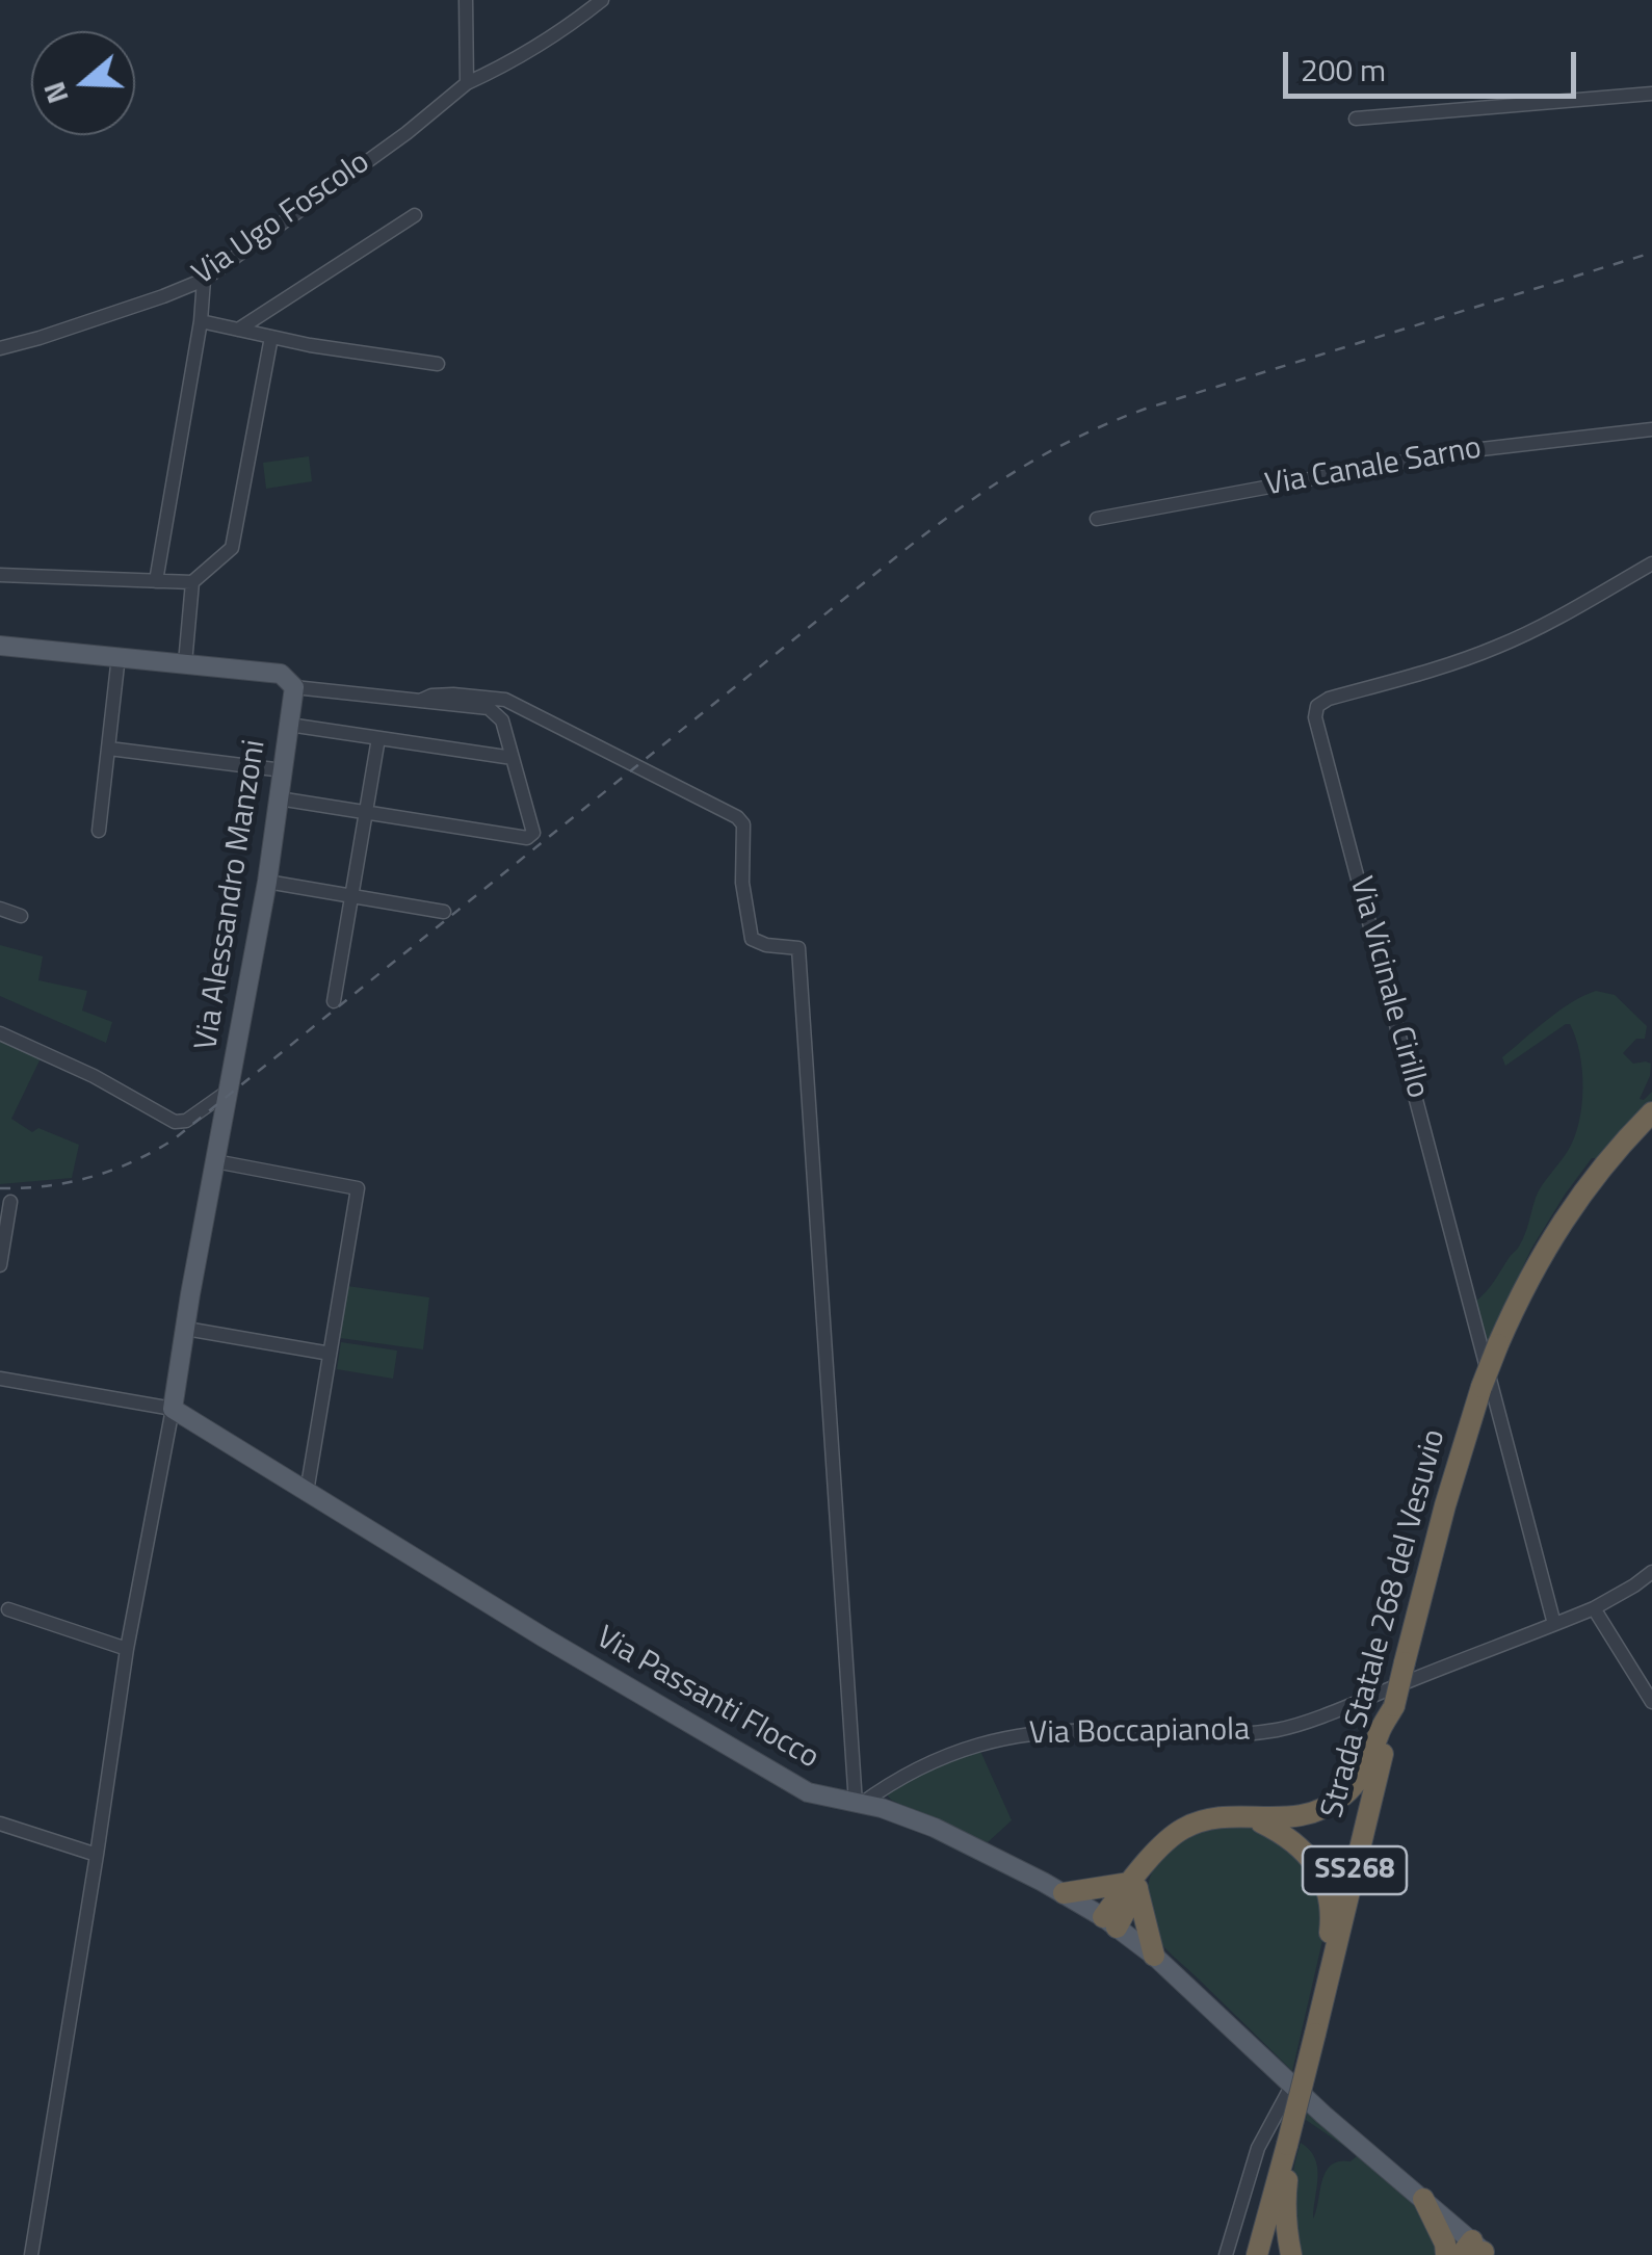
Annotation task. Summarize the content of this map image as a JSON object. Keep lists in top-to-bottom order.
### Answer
{
  "streets": {
    "highway": ["Strada Statale 268 del Vesuvio", "SS268"],
    "main road": ["Via Alessandro Manzoni", "Via Passanti Flocco"],
    "street": [
      "Via Ugo Foscolo",
      "Via Canale Sarno",
      "Via Vicinale Cirillo",
      "Via Boccapianola"
    ]
  },
  "crossings": [
    ["Via Alessandro Manzoni", "Via Passanti Flocco"],
    ["Via Vicinale Cirillo", "Via Boccapianola"],
    ["Via Passanti Flocco", "Via Boccapianola"]
  ],
  "scale_bar": "200 m",
  "north": "left"
}
